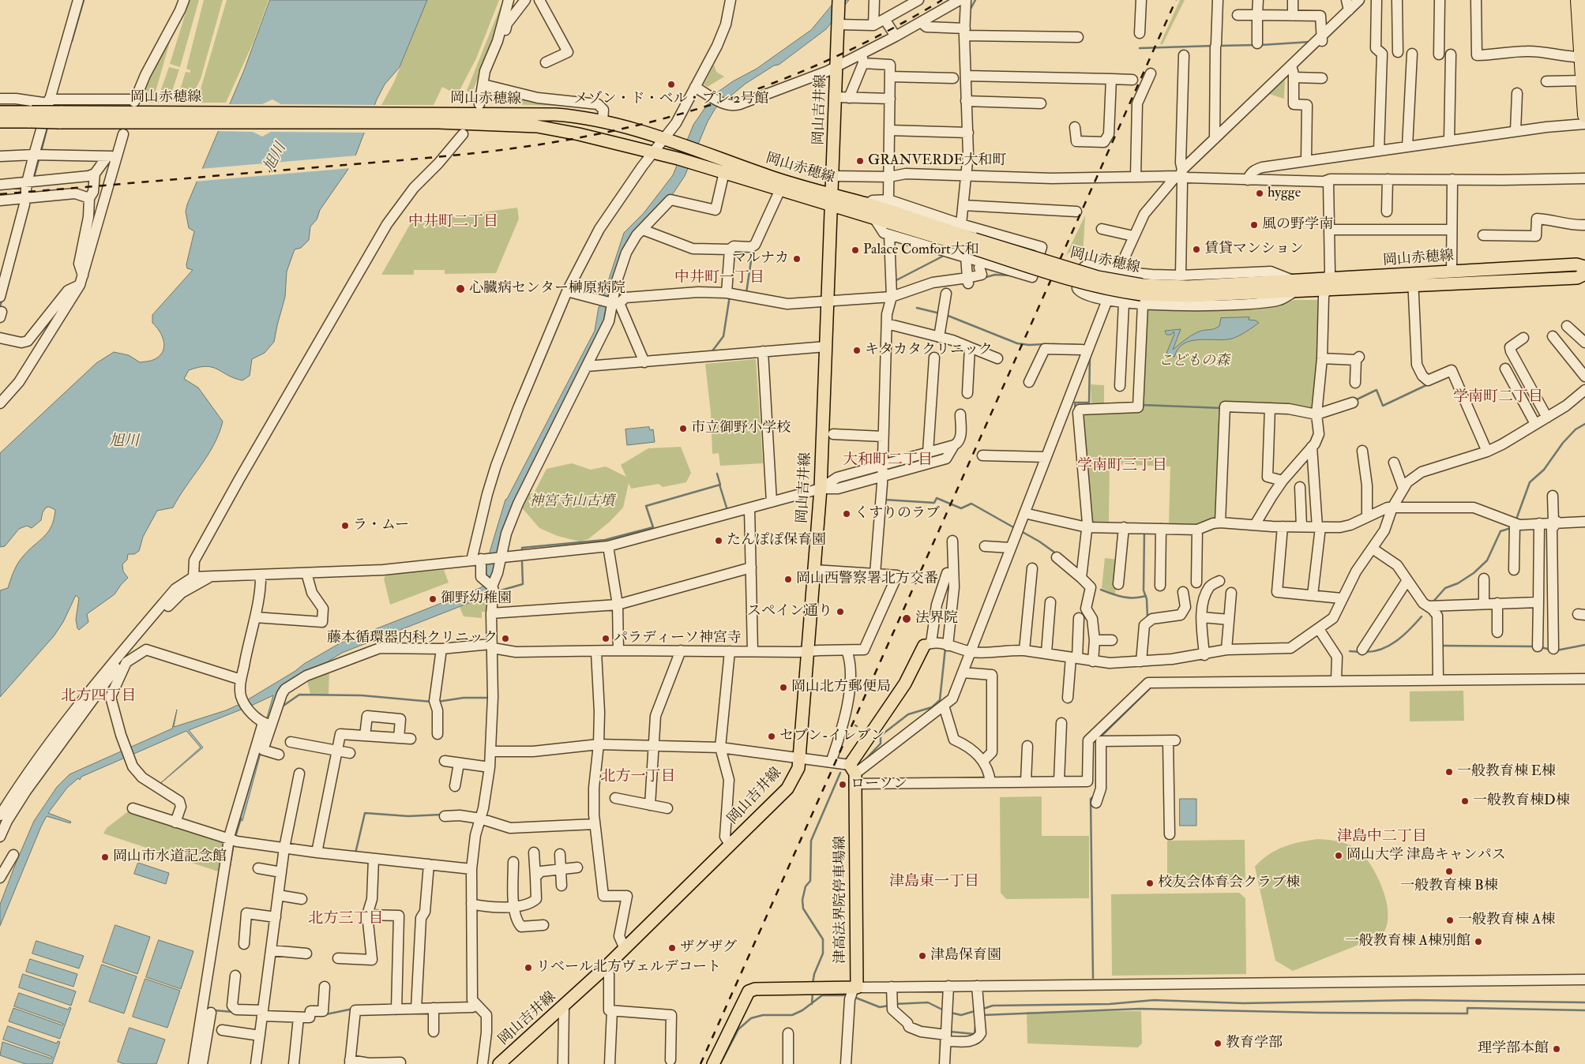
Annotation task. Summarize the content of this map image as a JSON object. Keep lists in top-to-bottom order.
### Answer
{
  "streets": {
    "main road": ["岡山赤穂線", "岡山吉井線", "津高法界院停車場線"]
  },
  "crossings": [
    ["岡山赤穂線", "岡山吉井線"]
  ],
  "districts": [
    "中井町二丁目",
    "中井町一丁目",
    "学南町二丁目",
    "大和町二丁目",
    "学南町三丁目",
    "北方四丁目",
    "北方一丁目",
    "津島中二丁目",
    "津島東一丁目",
    "北方三丁目"
  ],
  "water": ["旭川"],
  "parks": ["こどもの森", "神宮寺山古墳"],
  "places": [
    "メゾン・ド・ベル・プレ 2号館",
    "GRANVERDE大和町",
    "hygge",
    "風の野学南",
    "賃貸マンション",
    "Palace Comfort大和",
    "マルナカ",
    "心臓病センター榊原病院",
    "キタカタクリニック",
    "市立御野小学校",
    "くすりのラブ",
    "ラ・ムー",
    "たんぽぽ保育園",
    "岡山西警察署北方交番",
    "御野幼稚園",
    "スペイン通り",
    "法界院",
    "藤本循環器内科クリニック",
    "パラディーソ神宮寺",
    "岡山北方郵便局",
    "セブン-イレブン",
    "一般教育棟 E棟",
    "ローソン",
    "一般教育棟D棟",
    "岡山大学 津島キャンパス",
    "岡山市水道記念館",
    "一般教育棟 B棟",
    "校友会体育会クラブ棟",
    "一般教育棟 A棟",
    "一般教育棟 A棟別館",
    "ザグザグ",
    "津島保育園",
    "リベール北方ヴェルデコート",
    "教育学部",
    "理学部本館"
  ]
}
